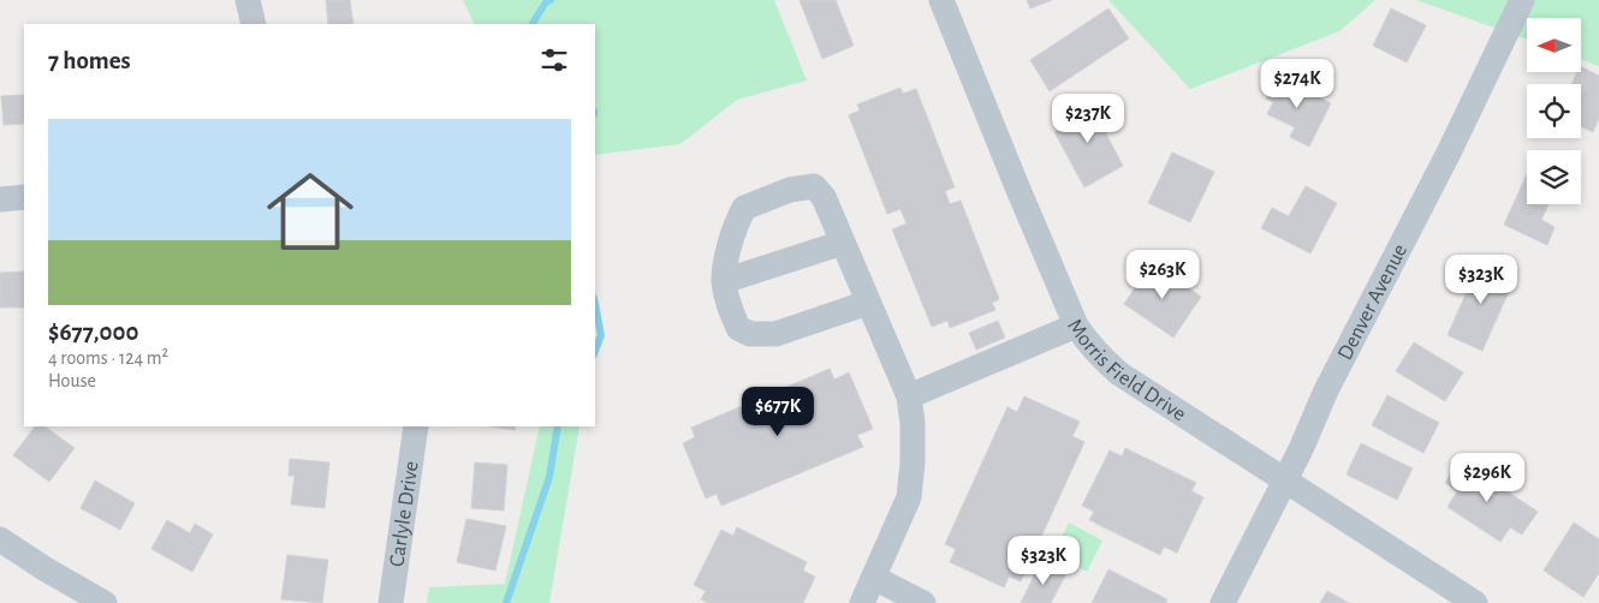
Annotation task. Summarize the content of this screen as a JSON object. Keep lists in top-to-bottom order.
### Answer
{
  "streets": {
    "street": ["Denver Avenue", "Morris Field Drive", "Carlyle Drive"]
  },
  "crossings": [
    ["Denver Avenue", "Morris Field Drive"]
  ],
  "north": "left",
  "page": {
    "heading": "7 homes",
    "price": [
      "$274K",
      "$237K",
      "$263K",
      "$323K",
      "$677K",
      "$296K",
      "$323K"
    ],
    "list": [
      {
        "name": "$677,000",
        "note": "4 rooms · 124 m² · House"
      }
    ]
  }
}
